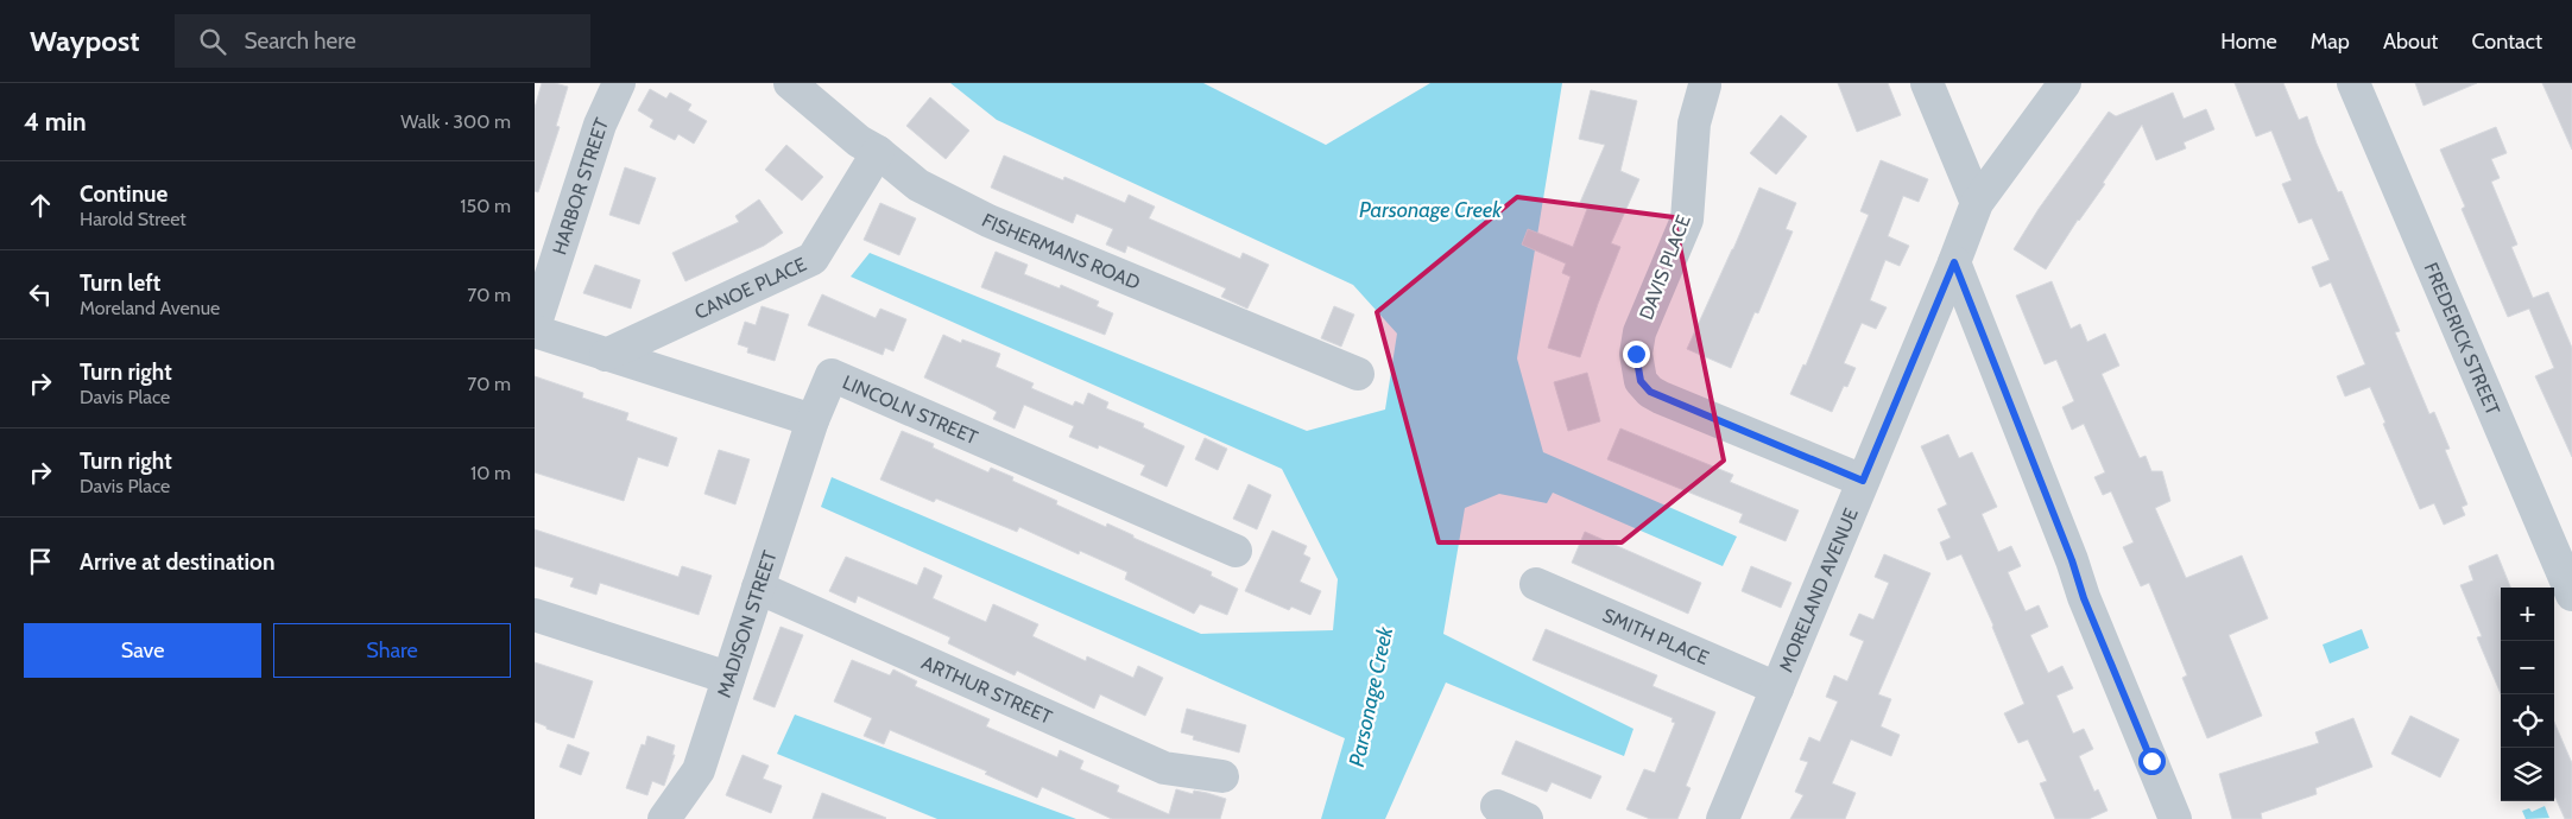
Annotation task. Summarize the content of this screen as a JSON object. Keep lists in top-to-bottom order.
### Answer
{
  "streets": {
    "street": [
      "HARBOR STREET",
      "FISHERMANS ROAD",
      "DAVIS PLACE",
      "CANOE PLACE",
      "FREDERICK STREET",
      "LINCOLN STREET",
      "MORELAND AVENUE",
      "MADISON STREET",
      "SMITH PLACE",
      "ARTHUR STREET"
    ]
  },
  "crossings": [
    ["FISHERMANS ROAD", "CANOE PLACE"],
    ["DAVIS PLACE", "MORELAND AVENUE"],
    ["LINCOLN STREET", "MADISON STREET"],
    ["MORELAND AVENUE", "SMITH PLACE"],
    ["MADISON STREET", "ARTHUR STREET"]
  ],
  "water": ["Parsonage Creek"],
  "page": {
    "header": "Waypost",
    "search": "Search here",
    "nav": [
      "Home",
      "Map",
      "About",
      "Contact"
    ],
    "heading": ["4 min", "Walk · 300 m"],
    "list": [
      ["Continue", "Harold Street", "150 m"],
      ["Turn left", "Moreland Avenue", "70 m"],
      ["Turn right", "Davis Place", "70 m"],
      ["Turn right", "Davis Place", "10 m"],
      "Arrive at destination"
    ],
    "map_buttons": ["+", "−"],
    "buttons": ["Save", "Share"]
  }
}
